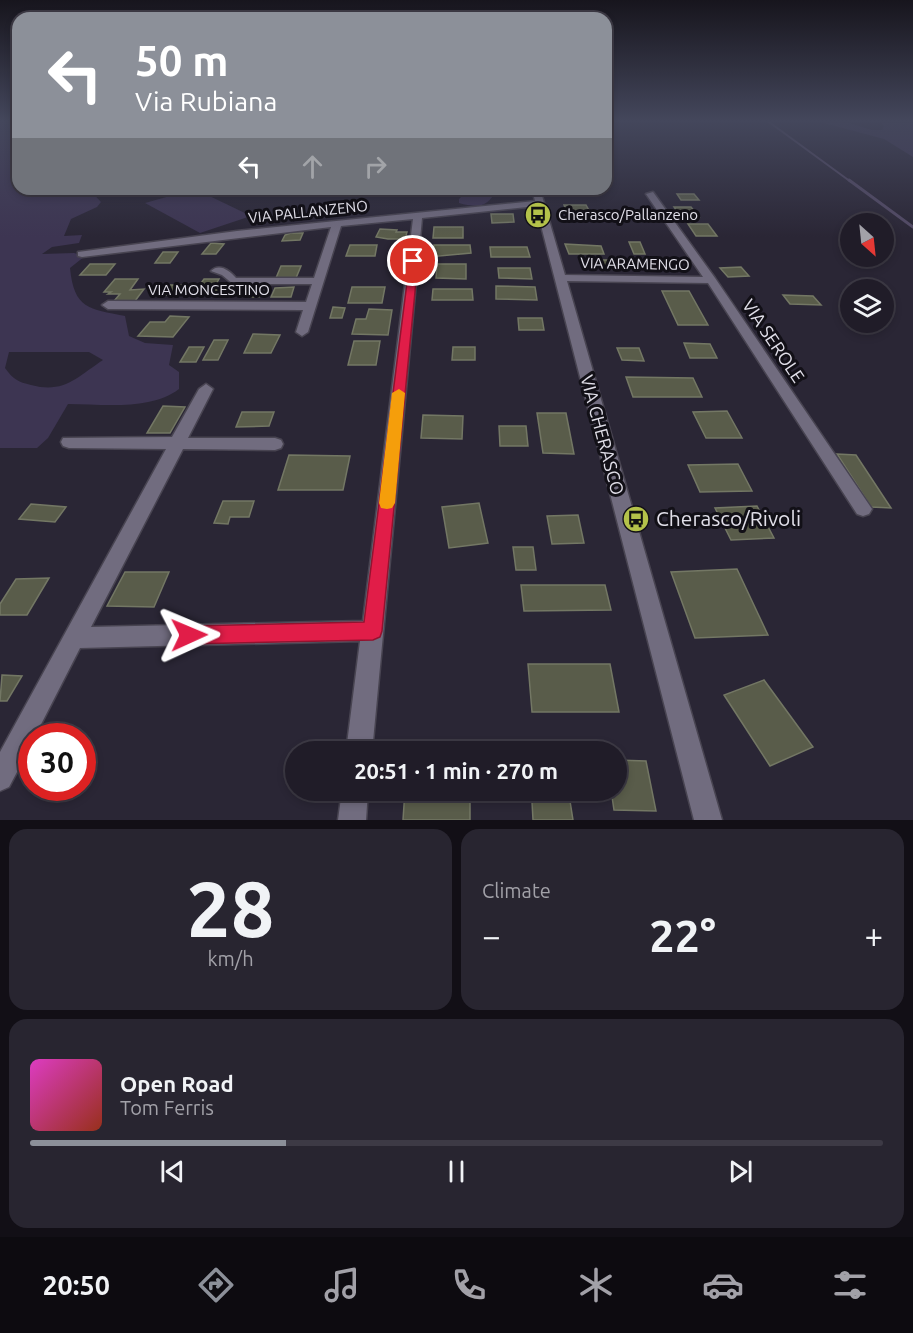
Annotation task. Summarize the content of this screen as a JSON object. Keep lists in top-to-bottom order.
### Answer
{
  "streets": {
    "street": [
      "VIA PALLANZENO",
      "VIA ARAMENGO",
      "VIA MONCESTINO",
      "VIA SEROLE",
      "VIA CHERASCO"
    ]
  },
  "crossings": [
    ["VIA PALLANZENO", "VIA CHERASCO"],
    ["VIA ARAMENGO", "VIA SEROLE"],
    ["VIA ARAMENGO", "VIA CHERASCO"]
  ],
  "places": {
    "bus stop": ["Cherasco/Pallanzeno", "Cherasco/Rivoli"]
  },
  "north": "bottom right",
  "page": {
    "turn": ["50 m", "Via Rubiana"],
    "limit": "30",
    "trip": "20:51 · 1 min · 270 m",
    "tile": [
      ["28", "km/h"],
      "Climate"
    ],
    "heat": ["−", "22°", "+"],
    "song": ["Open Road", "Tom Ferris"],
    "tabs": "20:50"
  }
}
